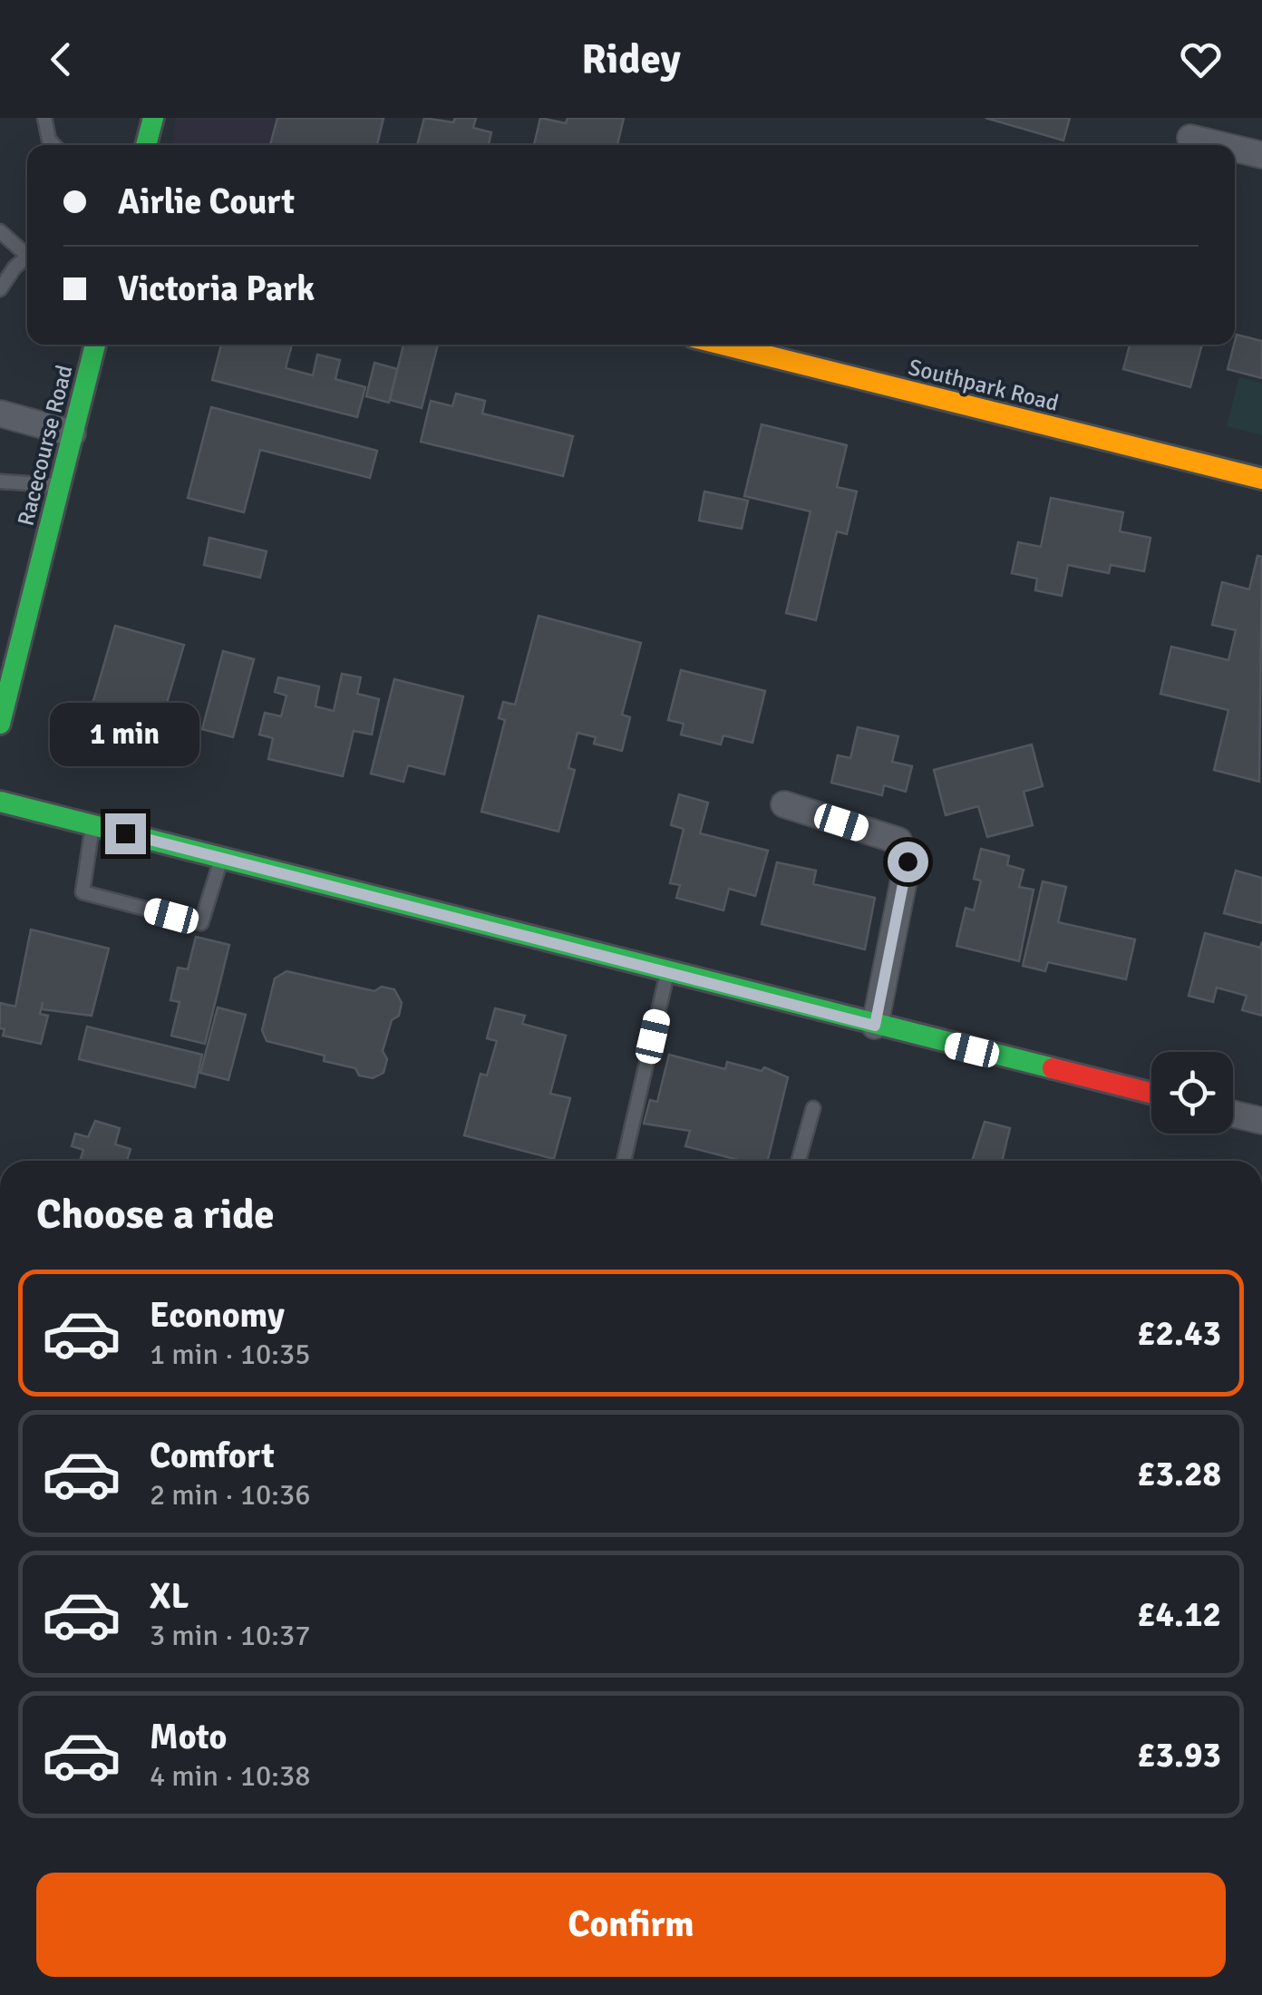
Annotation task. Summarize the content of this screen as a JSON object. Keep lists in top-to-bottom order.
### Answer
{
  "streets": {
    "street": ["Southpark Road", "Racecourse Road"]
  },
  "page": {
    "header": "Ridey",
    "banner": ["Airlie Court", "Victoria Park"],
    "bubble": "1 min",
    "heading": "Choose a ride",
    "list": [
      {
        "name": "Economy",
        "note": "1 min · 10:35",
        "value": "£2.43"
      },
      {
        "name": "Comfort",
        "note": "2 min · 10:36",
        "value": "£3.28"
      },
      {
        "name": "XL",
        "note": "3 min · 10:37",
        "value": "£4.12"
      },
      {
        "name": "Moto",
        "note": "4 min · 10:38",
        "value": "£3.93"
      }
    ],
    "buttons": "Confirm"
  }
}
